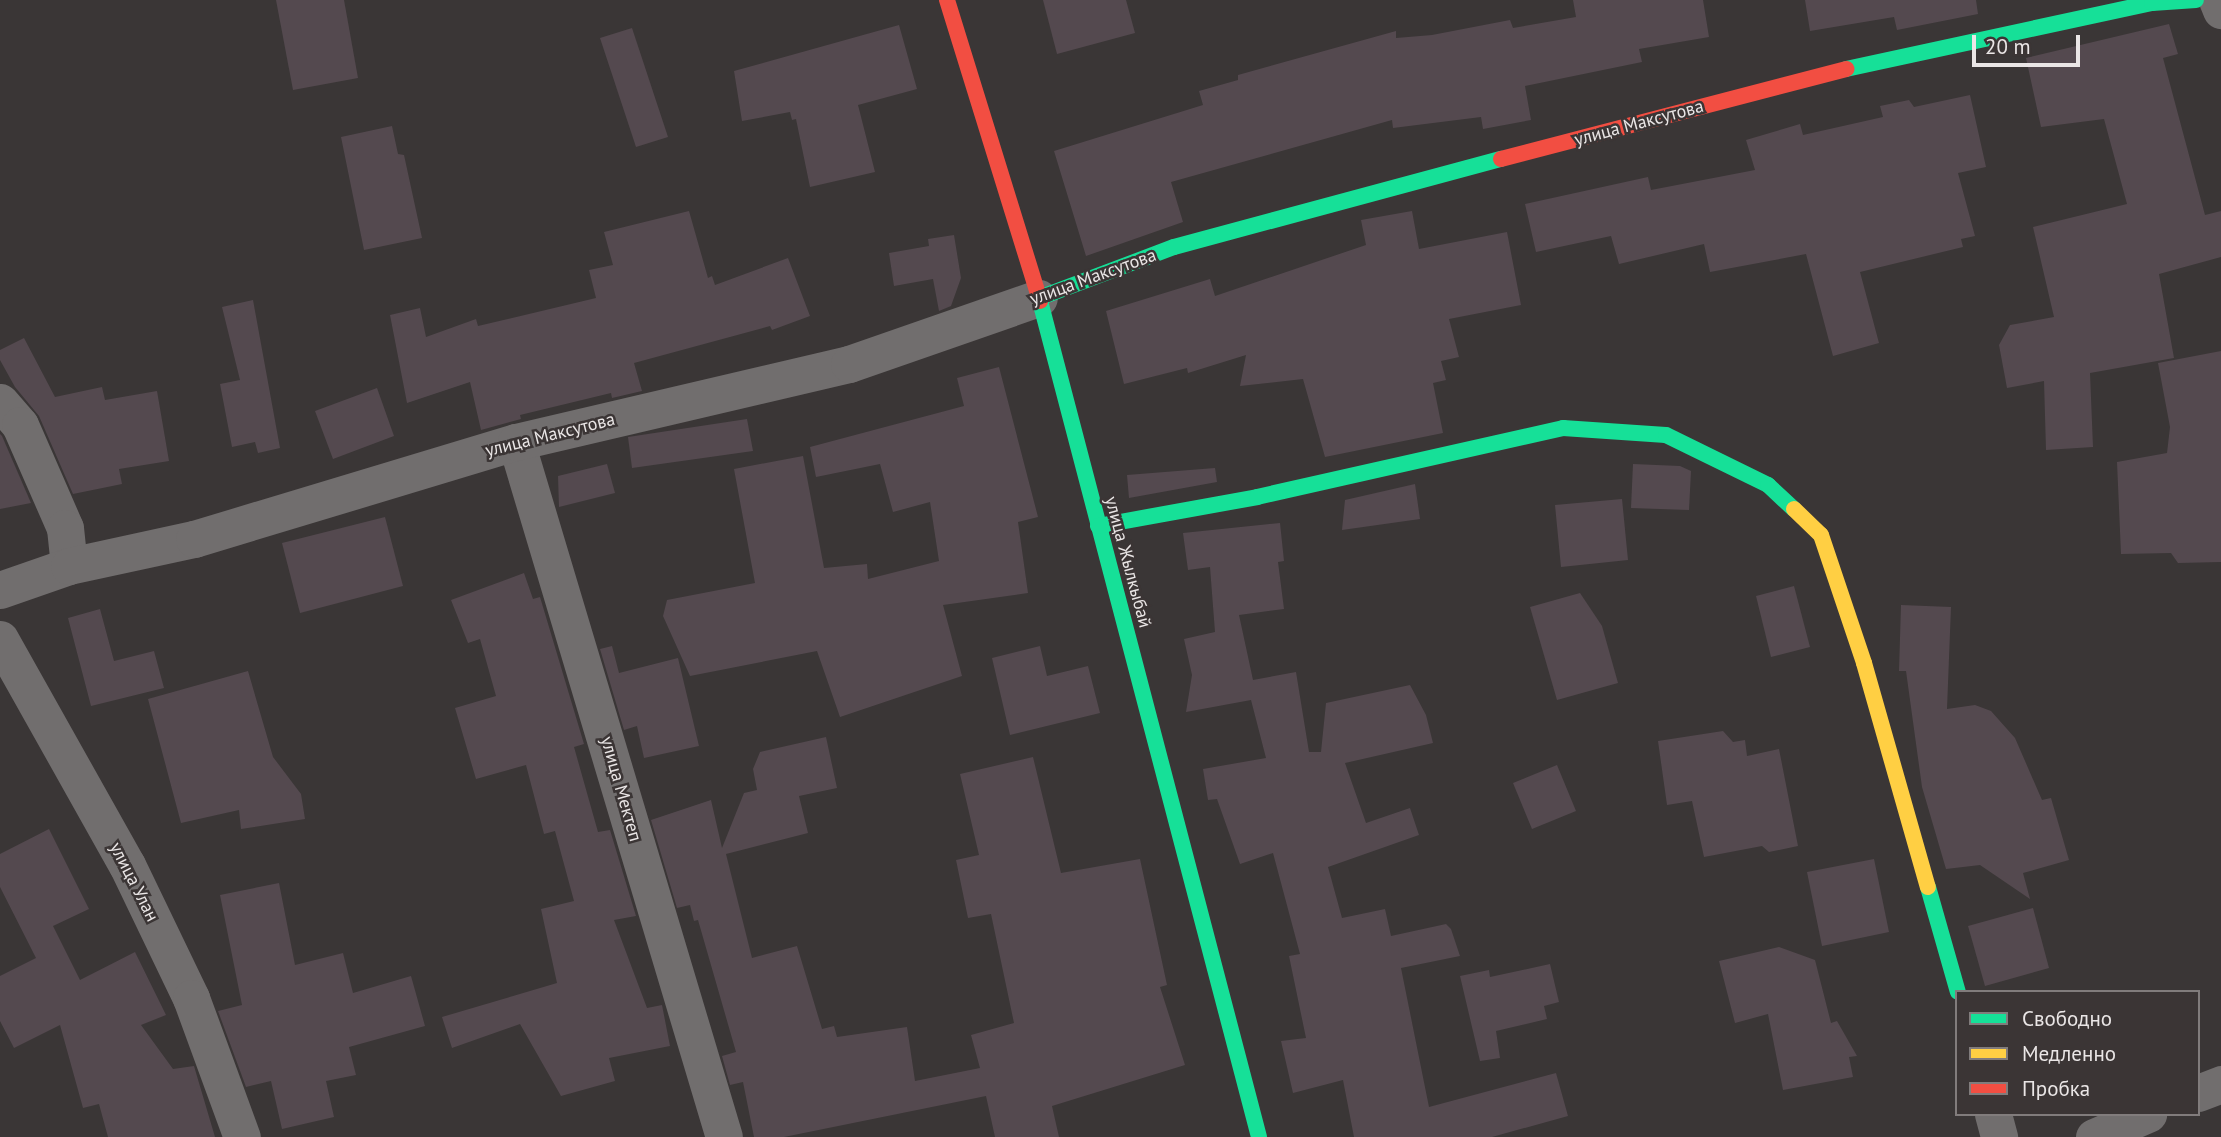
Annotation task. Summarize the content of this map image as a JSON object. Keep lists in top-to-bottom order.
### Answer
{
  "streets": {
    "street": [
      "улица Максутова",
      "улица Жылкыбай",
      "улица Мектеп",
      "улица Улан"
    ]
  },
  "crossings": [
    ["улица Максутова", "улица Жылкыбай"],
    ["улица Максутова", "улица Мектеп"]
  ],
  "legend": ["Свободно", "Медленно", "Пробка"],
  "scale_bar": "20 m"
}
